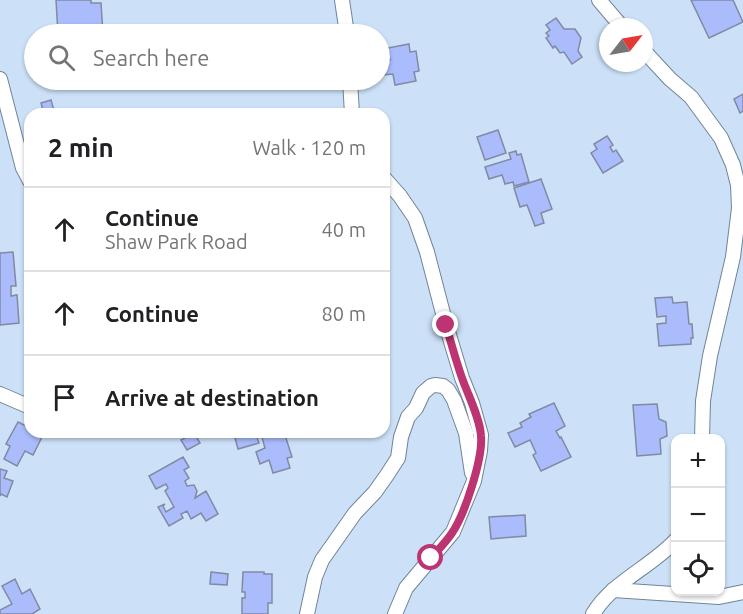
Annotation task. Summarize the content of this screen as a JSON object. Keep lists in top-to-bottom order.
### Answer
{
  "north": "top right",
  "page": {
    "search": "Search here",
    "heading": ["2 min", "Walk · 120 m"],
    "list": [
      ["Continue", "Shaw Park Road", "40 m"],
      ["Continue", "80 m"],
      "Arrive at destination"
    ],
    "map_buttons": ["+", "−"]
  }
}
